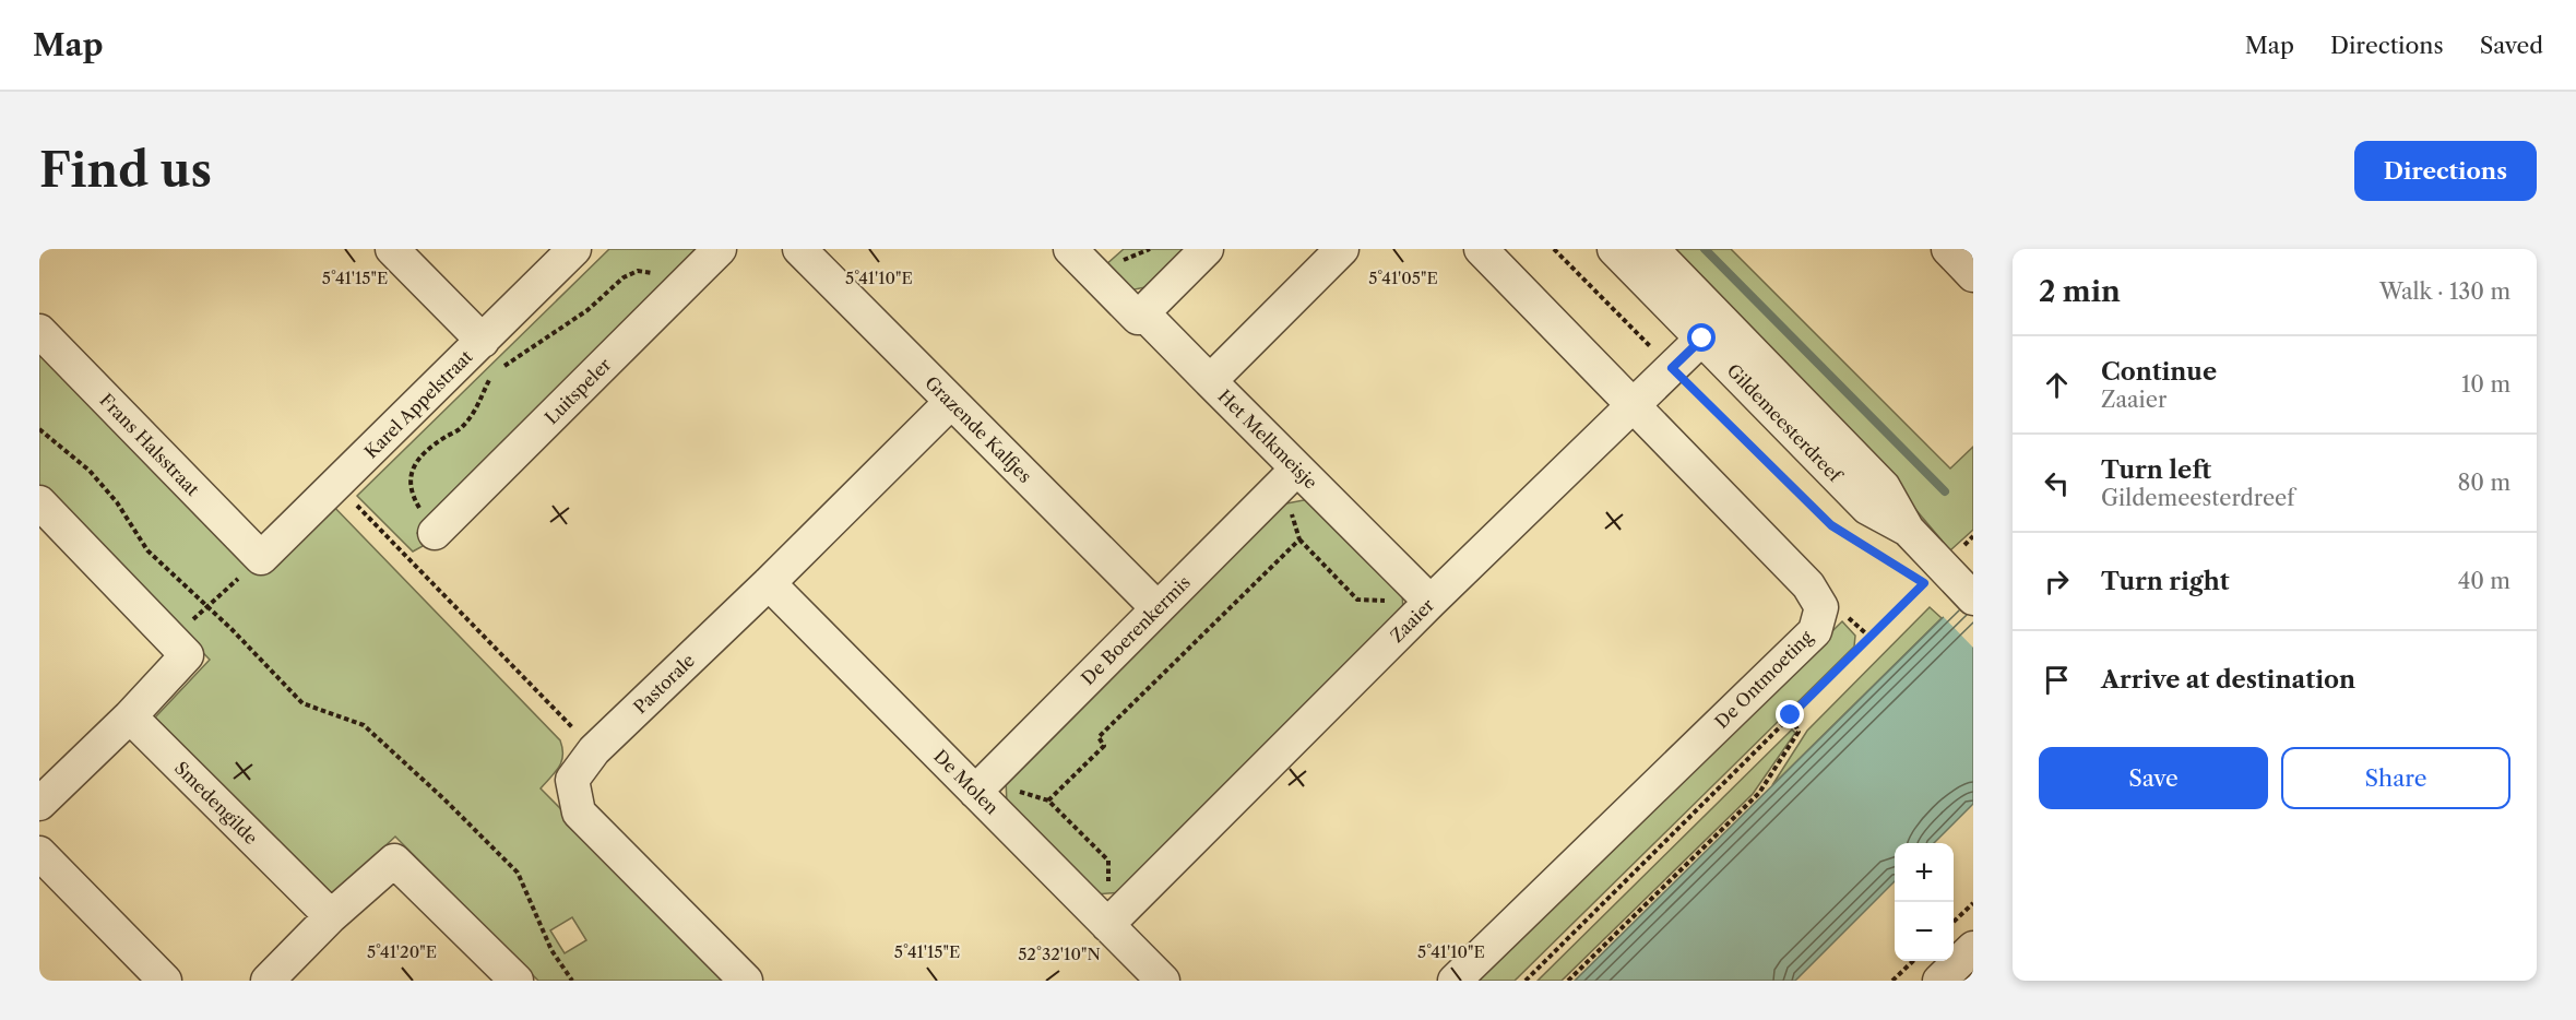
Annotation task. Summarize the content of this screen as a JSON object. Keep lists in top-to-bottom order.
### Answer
{
  "streets": {
    "street": [
      "Luitspeler",
      "Karel Appelstraat",
      "Gildemeesterdreef",
      "Grazende Kalfjes",
      "Het Melkmeisje",
      "Frans Halsstraat",
      "Zaaier",
      "De Boerenkermis",
      "De Ontmoeting",
      "Pastorale",
      "De Molen",
      "Smedengilde"
    ]
  },
  "crossings": [
    ["Karel Appelstraat", "Frans Halsstraat"],
    ["Gildemeesterdreef", "Zaaier"],
    ["Grazende Kalfjes", "De Boerenkermis"],
    ["Grazende Kalfjes", "Pastorale"],
    ["Het Melkmeisje", "Zaaier"],
    ["Het Melkmeisje", "De Boerenkermis"],
    ["Zaaier", "De Ontmoeting"],
    ["Zaaier", "De Molen"],
    ["De Boerenkermis", "De Molen"],
    ["Pastorale", "De Molen"]
  ],
  "page": {
    "header": "Map",
    "nav": ["Map", "Directions", "Saved"],
    "buttons": [
      "Directions",
      ["Save", "Share"]
    ],
    "title": "Find us",
    "heading": ["2 min", "Walk · 130 m"],
    "list": [
      ["Continue", "Zaaier", "10 m"],
      ["Turn left", "Gildemeesterdreef", "80 m"],
      ["Turn right", "40 m"],
      "Arrive at destination"
    ],
    "map_buttons": ["+", "−"]
  },
  "coordinates": [
    "5°41'10\"E",
    "5°41'05\"E",
    "5°41'15\"E",
    "5°41'20\"E",
    "52°32'10\"N"
  ]
}
